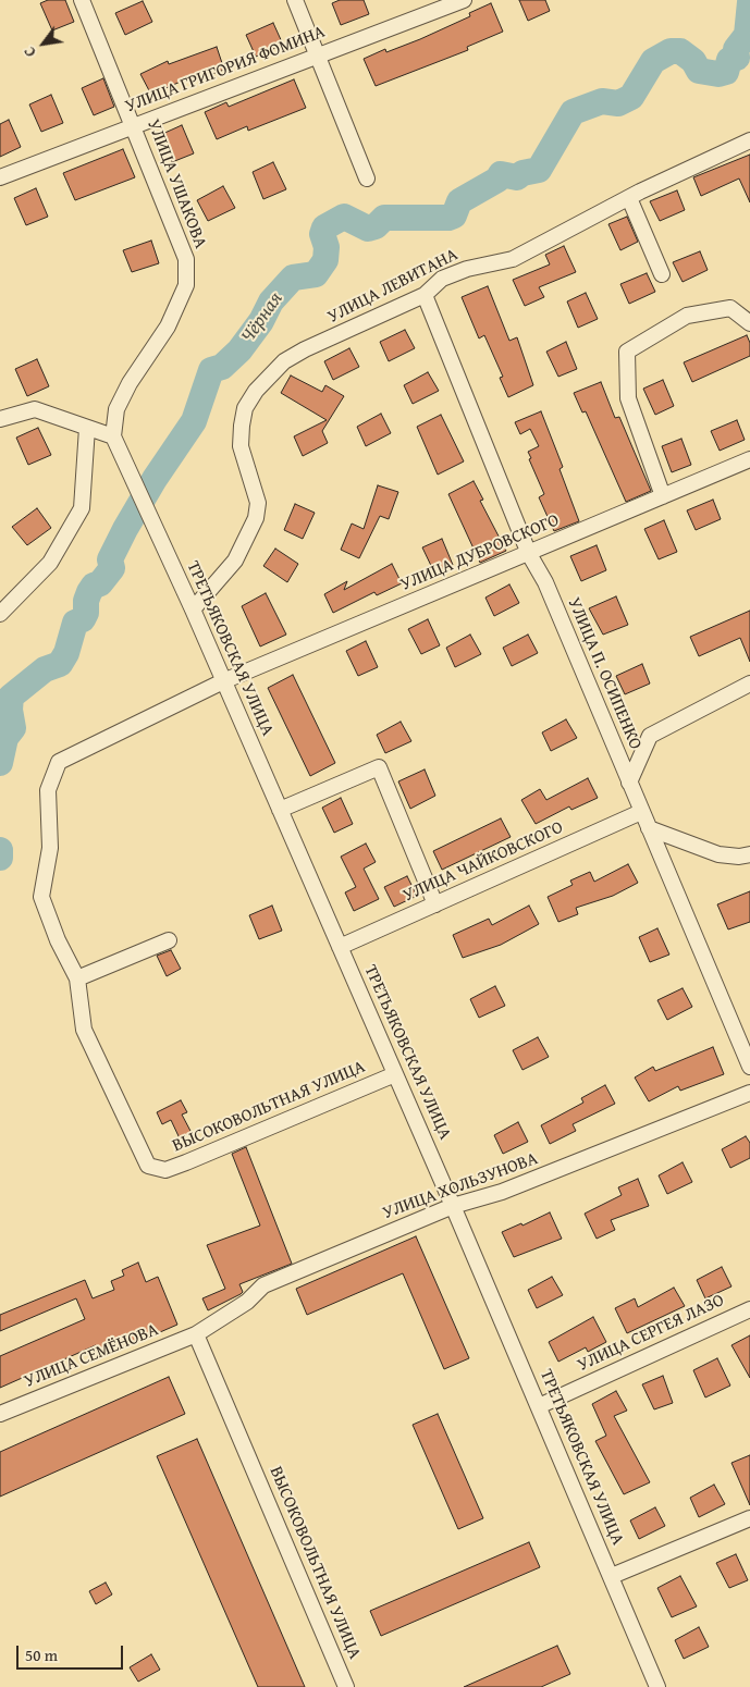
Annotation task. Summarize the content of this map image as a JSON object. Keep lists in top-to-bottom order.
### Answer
{
  "streets": {
    "street": [
      "УЛИЦА ГРИГОРИЯ ФОМИНА",
      "УЛИЦА УШАКОВА",
      "УЛИЦА ЛЕВИТАНА",
      "УЛИЦА ДУБРОВСКОГО",
      "ТРЕТЬЯКОВСКАЯ УЛИЦА",
      "УЛИЦА П. ОСИПЕНКО",
      "УЛИЦА ЧАЙКОВСКОГО",
      "ВЫСОКОВОЛЬТНАЯ УЛИЦА",
      "УЛИЦА ХОЛЬЗУНОВА",
      "УЛИЦА СЕРГЕЯ ЛАЗО",
      "УЛИЦА СЕМЁНОВА"
    ]
  },
  "crossings": [
    ["УЛИЦА ГРИГОРИЯ ФОМИНА", "УЛИЦА УШАКОВА"],
    ["УЛИЦА УШАКОВА", "ТРЕТЬЯКОВСКАЯ УЛИЦА"],
    ["УЛИЦА ЛЕВИТАНА", "ТРЕТЬЯКОВСКАЯ УЛИЦА"],
    ["УЛИЦА ЛЕВИТАНА", "УЛИЦА П. ОСИПЕНКО"],
    ["УЛИЦА ДУБРОВСКОГО", "ТРЕТЬЯКОВСКАЯ УЛИЦА"],
    ["УЛИЦА ДУБРОВСКОГО", "УЛИЦА П. ОСИПЕНКО"],
    ["УЛИЦА ДУБРОВСКОГО", "ВЫСОКОВОЛЬТНАЯ УЛИЦА"],
    ["ТРЕТЬЯКОВСКАЯ УЛИЦА", "УЛИЦА ЧАЙКОВСКОГО"],
    ["ТРЕТЬЯКОВСКАЯ УЛИЦА", "ВЫСОКОВОЛЬТНАЯ УЛИЦА"],
    ["ТРЕТЬЯКОВСКАЯ УЛИЦА", "УЛИЦА ХОЛЬЗУНОВА"],
    ["ТРЕТЬЯКОВСКАЯ УЛИЦА", "УЛИЦА СЕРГЕЯ ЛАЗО"],
    ["УЛИЦА П. ОСИПЕНКО", "УЛИЦА ЧАЙКОВСКОГО"],
    ["ВЫСОКОВОЛЬТНАЯ УЛИЦА", "УЛИЦА ХОЛЬЗУНОВА"],
    ["ВЫСОКОВОЛЬТНАЯ УЛИЦА", "УЛИЦА СЕМЁНОВА"],
    ["УЛИЦА ХОЛЬЗУНОВА", "УЛИЦА СЕМЁНОВА"]
  ],
  "water": ["Чёрная"],
  "scale_bar": "50 m",
  "north": "bottom left"
}
